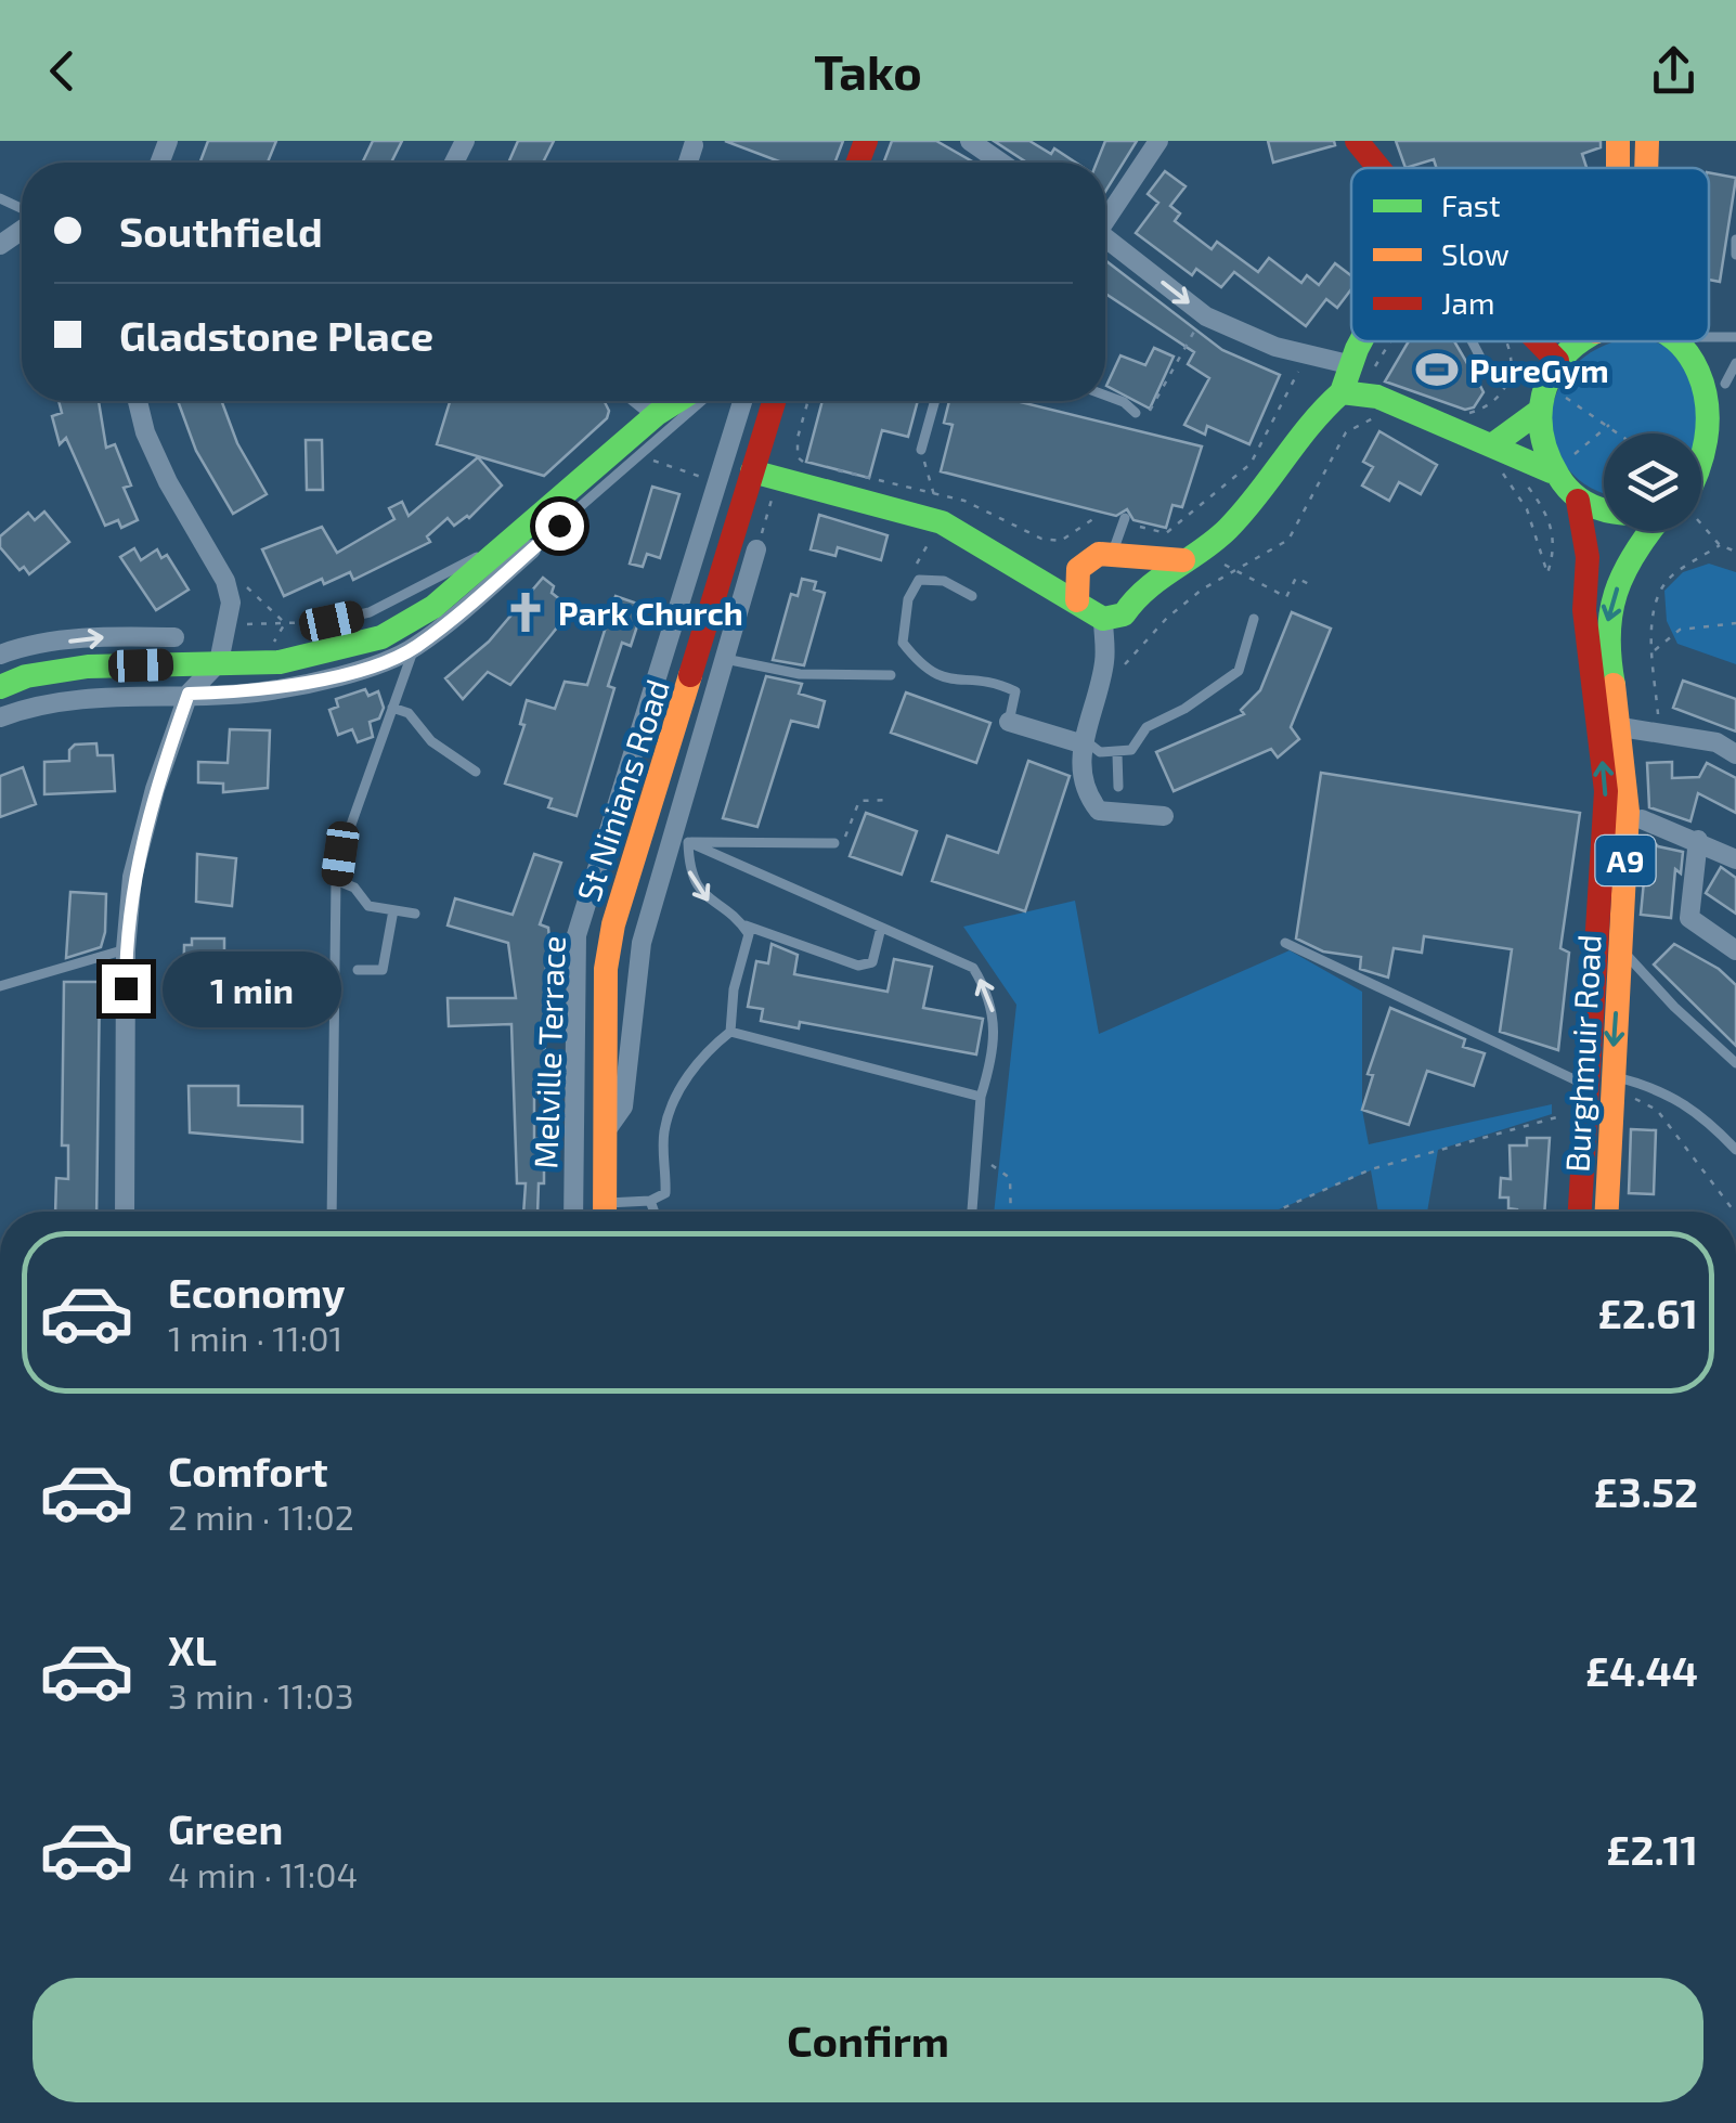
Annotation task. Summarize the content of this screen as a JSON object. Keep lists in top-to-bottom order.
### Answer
{
  "streets": {
    "street": [
      "St Ninians Road",
      "A9",
      "Melville Terrace",
      "Burghmuir Road"
    ]
  },
  "places": {
    "sports": ["PureGym"],
    "church": ["Park Church"]
  },
  "legend": ["Fast", "Slow", "Jam"],
  "page": {
    "header": "Tako",
    "banner": ["Southfield", "Gladstone Place"],
    "bubble": "1 min",
    "list": [
      {
        "name": "Economy",
        "note": "1 min · 11:01",
        "value": "£2.61"
      },
      {
        "name": "Comfort",
        "note": "2 min · 11:02",
        "value": "£3.52"
      },
      {
        "name": "XL",
        "note": "3 min · 11:03",
        "value": "£4.44"
      },
      {
        "name": "Green",
        "note": "4 min · 11:04",
        "value": "£2.11"
      }
    ],
    "buttons": "Confirm"
  }
}
